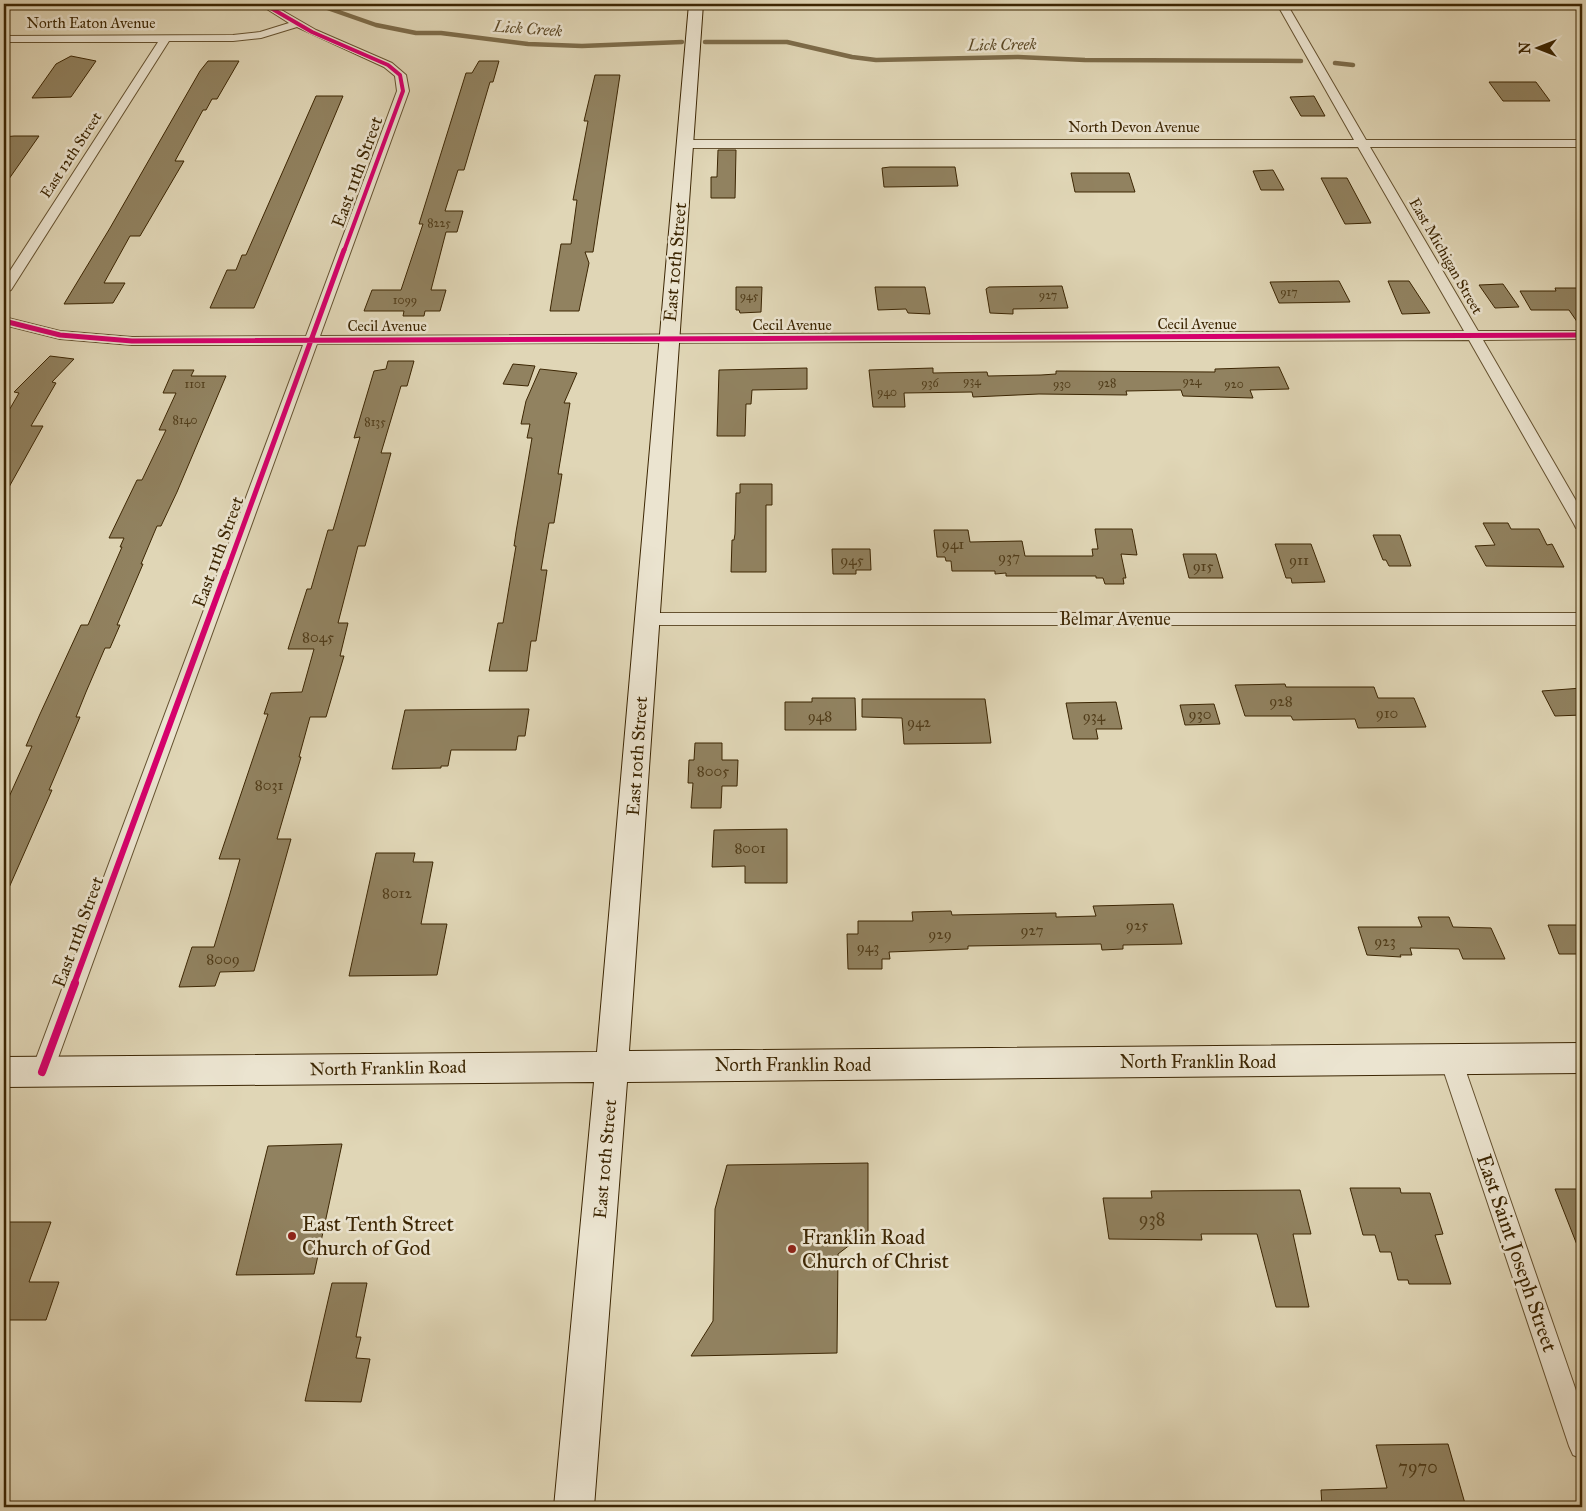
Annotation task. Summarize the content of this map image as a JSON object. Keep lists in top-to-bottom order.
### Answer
{
  "streets": {
    "main road": ["East 10th Street", "North Franklin Road"],
    "street": [
      "North Eaton Avenue",
      "North Devon Avenue",
      "East 12th Street",
      "East 11th Street",
      "East Michigan Street",
      "Cecil Avenue",
      "Belmar Avenue",
      "East Saint Joseph Street"
    ]
  },
  "crossings": [
    ["North Eaton Avenue", "East 12th Street"],
    ["North Eaton Avenue", "East 11th Street"],
    ["North Devon Avenue", "East Michigan Street"],
    ["North Devon Avenue", "East 10th Street"],
    ["East 11th Street", "Cecil Avenue"],
    ["East 11th Street", "North Franklin Road"],
    ["East Michigan Street", "Cecil Avenue"],
    ["East 10th Street", "Cecil Avenue"],
    ["East 10th Street", "Belmar Avenue"],
    ["East 10th Street", "North Franklin Road"],
    ["North Franklin Road", "East Saint Joseph Street"]
  ],
  "water": ["Lick Creek"],
  "places": ["East Tenth Street Church of God", "Franklin Road Church of Christ"],
  "house_numbers": [
    "8225",
    "917",
    "927",
    "945",
    "1099",
    "934",
    "924",
    "936",
    "928",
    "1101",
    "930",
    "920",
    "940",
    "8140",
    "8135",
    "941",
    "937",
    "945",
    "911",
    "915",
    "8045",
    "928",
    "910",
    "930",
    "948",
    "934",
    "942",
    "8005",
    "8031",
    "8001",
    "8012",
    "925",
    "927",
    "929",
    "923",
    "943",
    "8009",
    "938",
    "7970"
  ],
  "north": "left"
}
